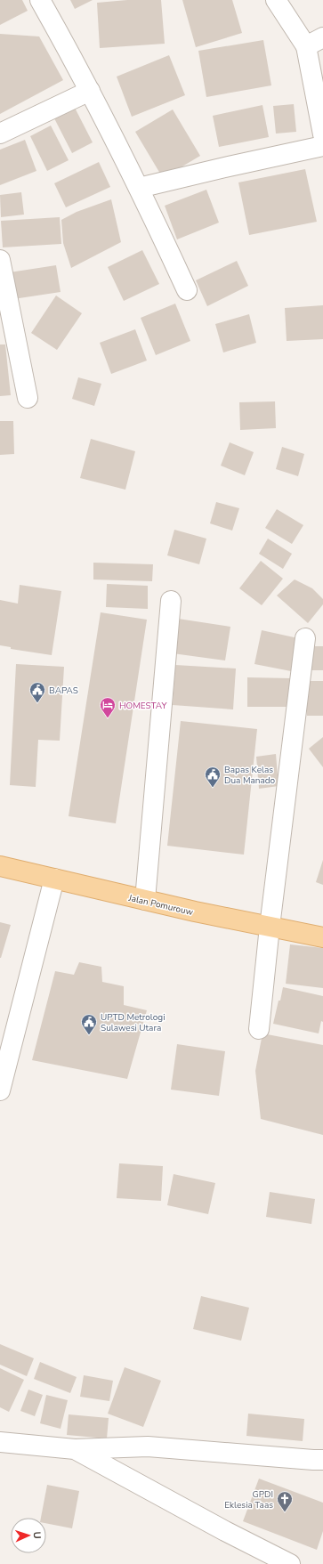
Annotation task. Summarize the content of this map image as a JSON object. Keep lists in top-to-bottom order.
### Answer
{
  "streets": {
    "main road": ["Jalan Pomurouw"]
  },
  "places": {
    "public building": ["BAPAS", "Bapas Kelas Dua Manado", "UPTD Metrologi Sulawesi Utara"],
    "hotel": ["HOMESTAY"],
    "church": ["GPDI Eklesia Taas"]
  },
  "north": "right"
}
